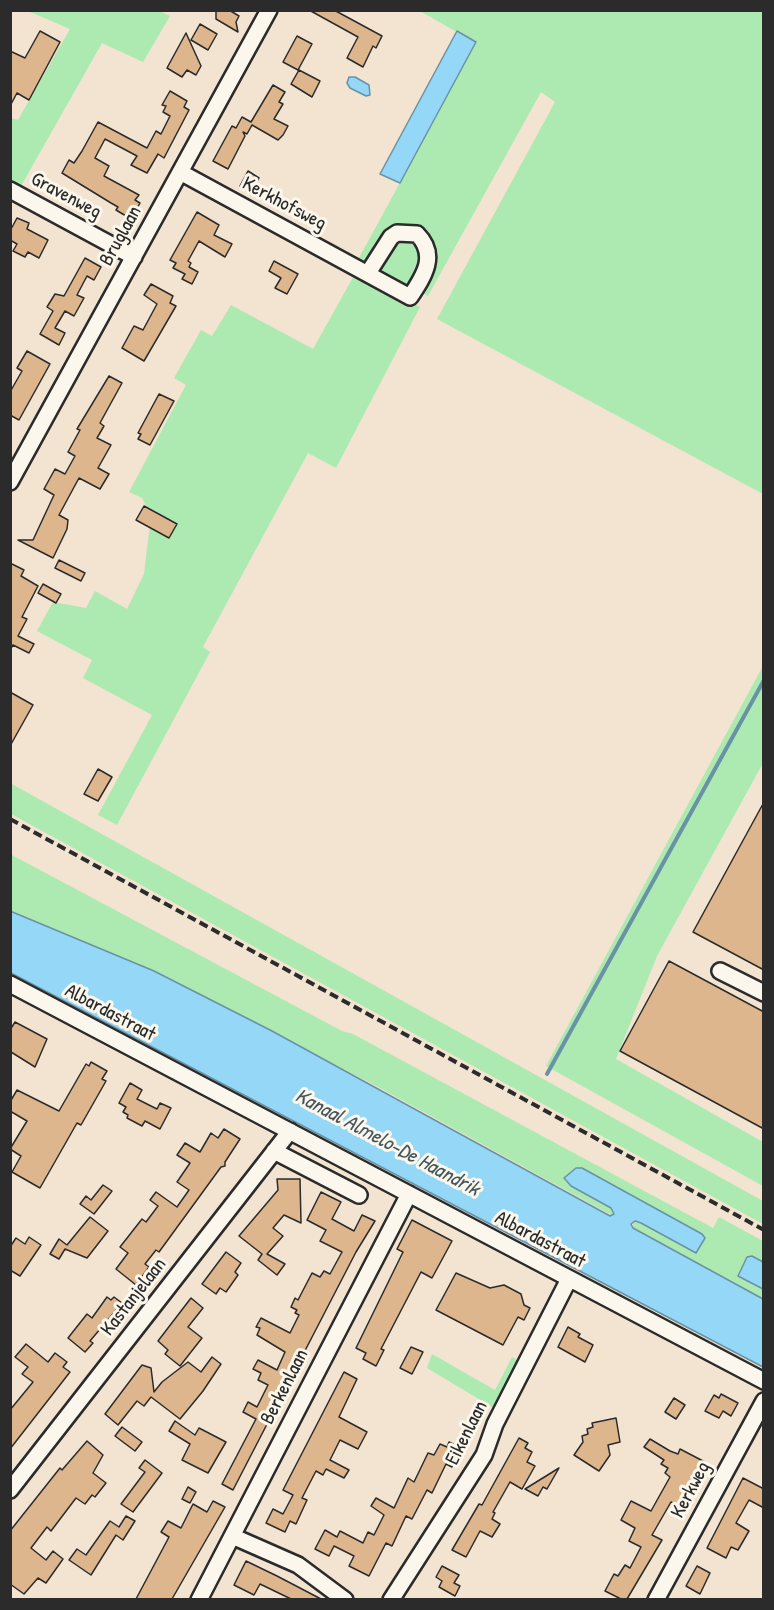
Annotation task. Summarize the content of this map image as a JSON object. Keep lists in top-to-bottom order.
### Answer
{
  "streets": {
    "street": [
      "Gravenweg",
      "Kerkhofsweg",
      "Bruglaan",
      "Albardastraat",
      "Kastanjelaan",
      "Berkenlaan",
      "Eikenlaan",
      "Kerkweg"
    ]
  },
  "crossings": [
    ["Gravenweg", "Bruglaan"],
    ["Kerkhofsweg", "Bruglaan"],
    ["Albardastraat", "Kastanjelaan"],
    ["Albardastraat", "Berkenlaan"],
    ["Albardastraat", "Eikenlaan"]
  ],
  "water": ["Kanaal Almelo-De Haandrik"]
}
